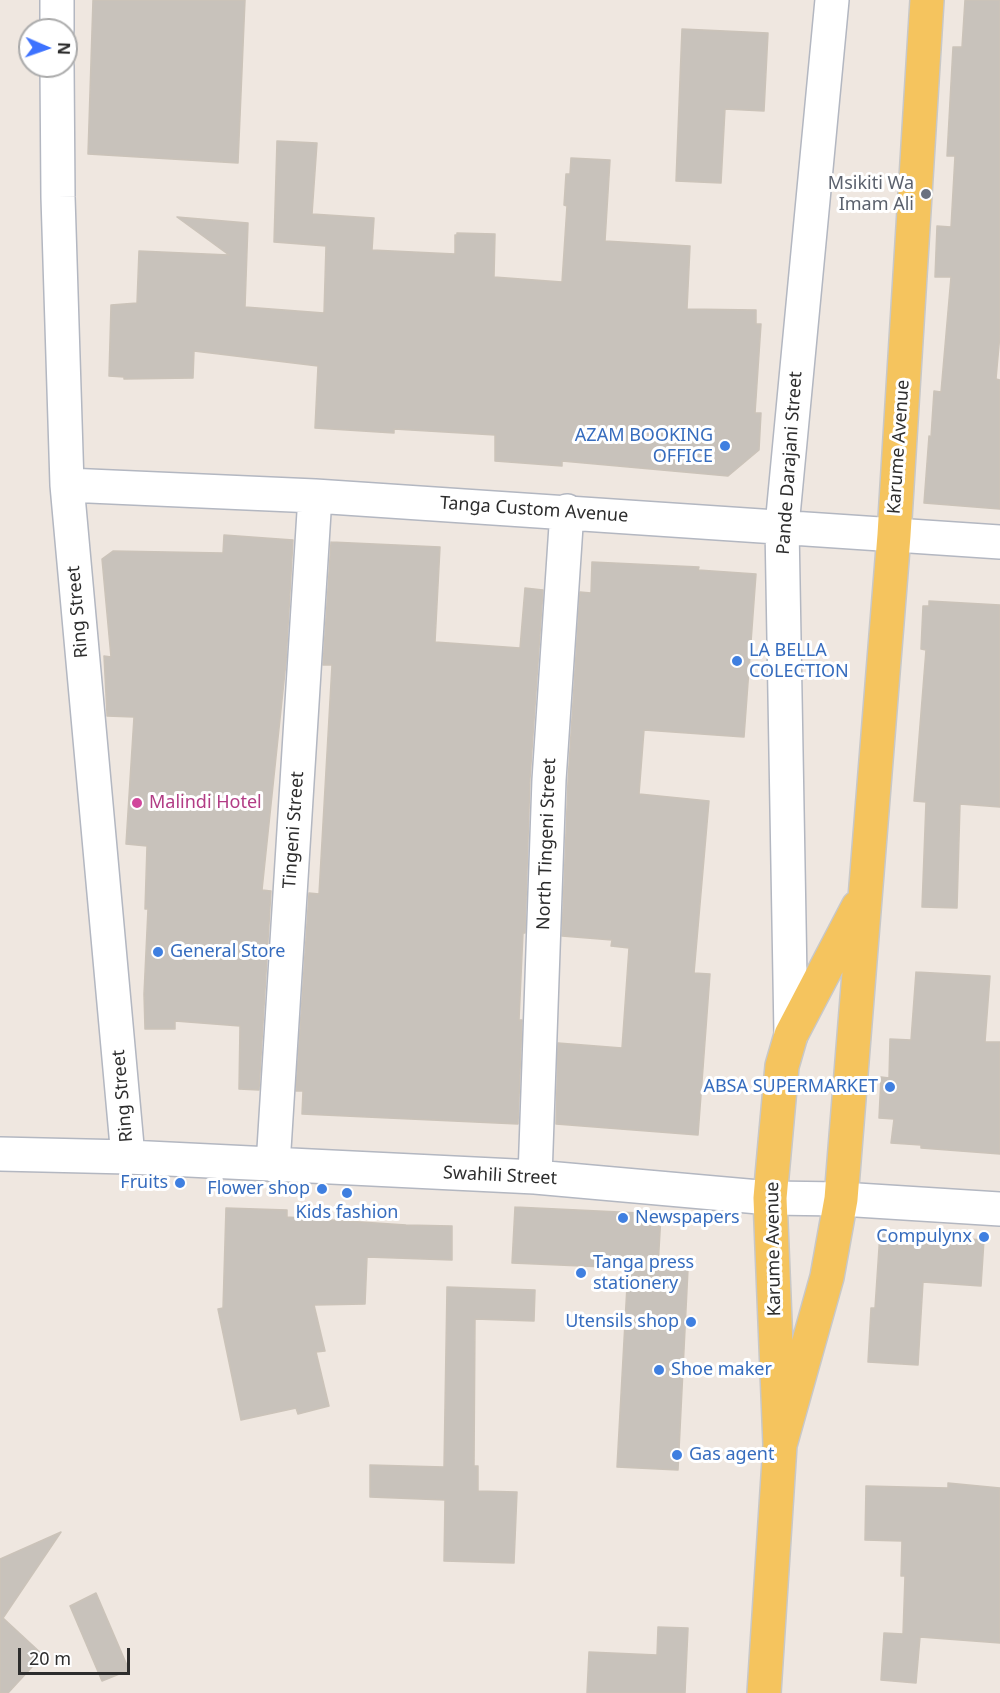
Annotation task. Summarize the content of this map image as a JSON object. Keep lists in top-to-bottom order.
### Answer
{
  "streets": {
    "main road": ["Karume Avenue"],
    "street": [
      "Pande Darajani Street",
      "Tanga Custom Avenue",
      "Ring Street",
      "Tingeni Street",
      "North Tingeni Street",
      "Swahili Street"
    ]
  },
  "crossings": [
    ["Karume Avenue", "Pande Darajani Street"],
    ["Karume Avenue", "Tanga Custom Avenue"],
    ["Karume Avenue", "Swahili Street"],
    ["Pande Darajani Street", "Tanga Custom Avenue"],
    ["Tanga Custom Avenue", "Ring Street"],
    ["Tanga Custom Avenue", "Tingeni Street"],
    ["Tanga Custom Avenue", "North Tingeni Street"],
    ["Ring Street", "Swahili Street"],
    ["Tingeni Street", "Swahili Street"],
    ["North Tingeni Street", "Swahili Street"]
  ],
  "places": [
    "Msikiti Wa Imam Ali",
    "AZAM BOOKING OFFICE",
    "LA BELLA COLECTION",
    "Malindi Hotel",
    "General Store",
    "ABSA SUPERMARKET",
    "Fruits",
    "Flower shop",
    "Kids fashion",
    "Newspapers",
    "Compulynx",
    "Tanga press stationery",
    "Utensils shop",
    "Shoe maker",
    "Gas agent"
  ],
  "scale_bar": "20 m",
  "north": "right"
}
